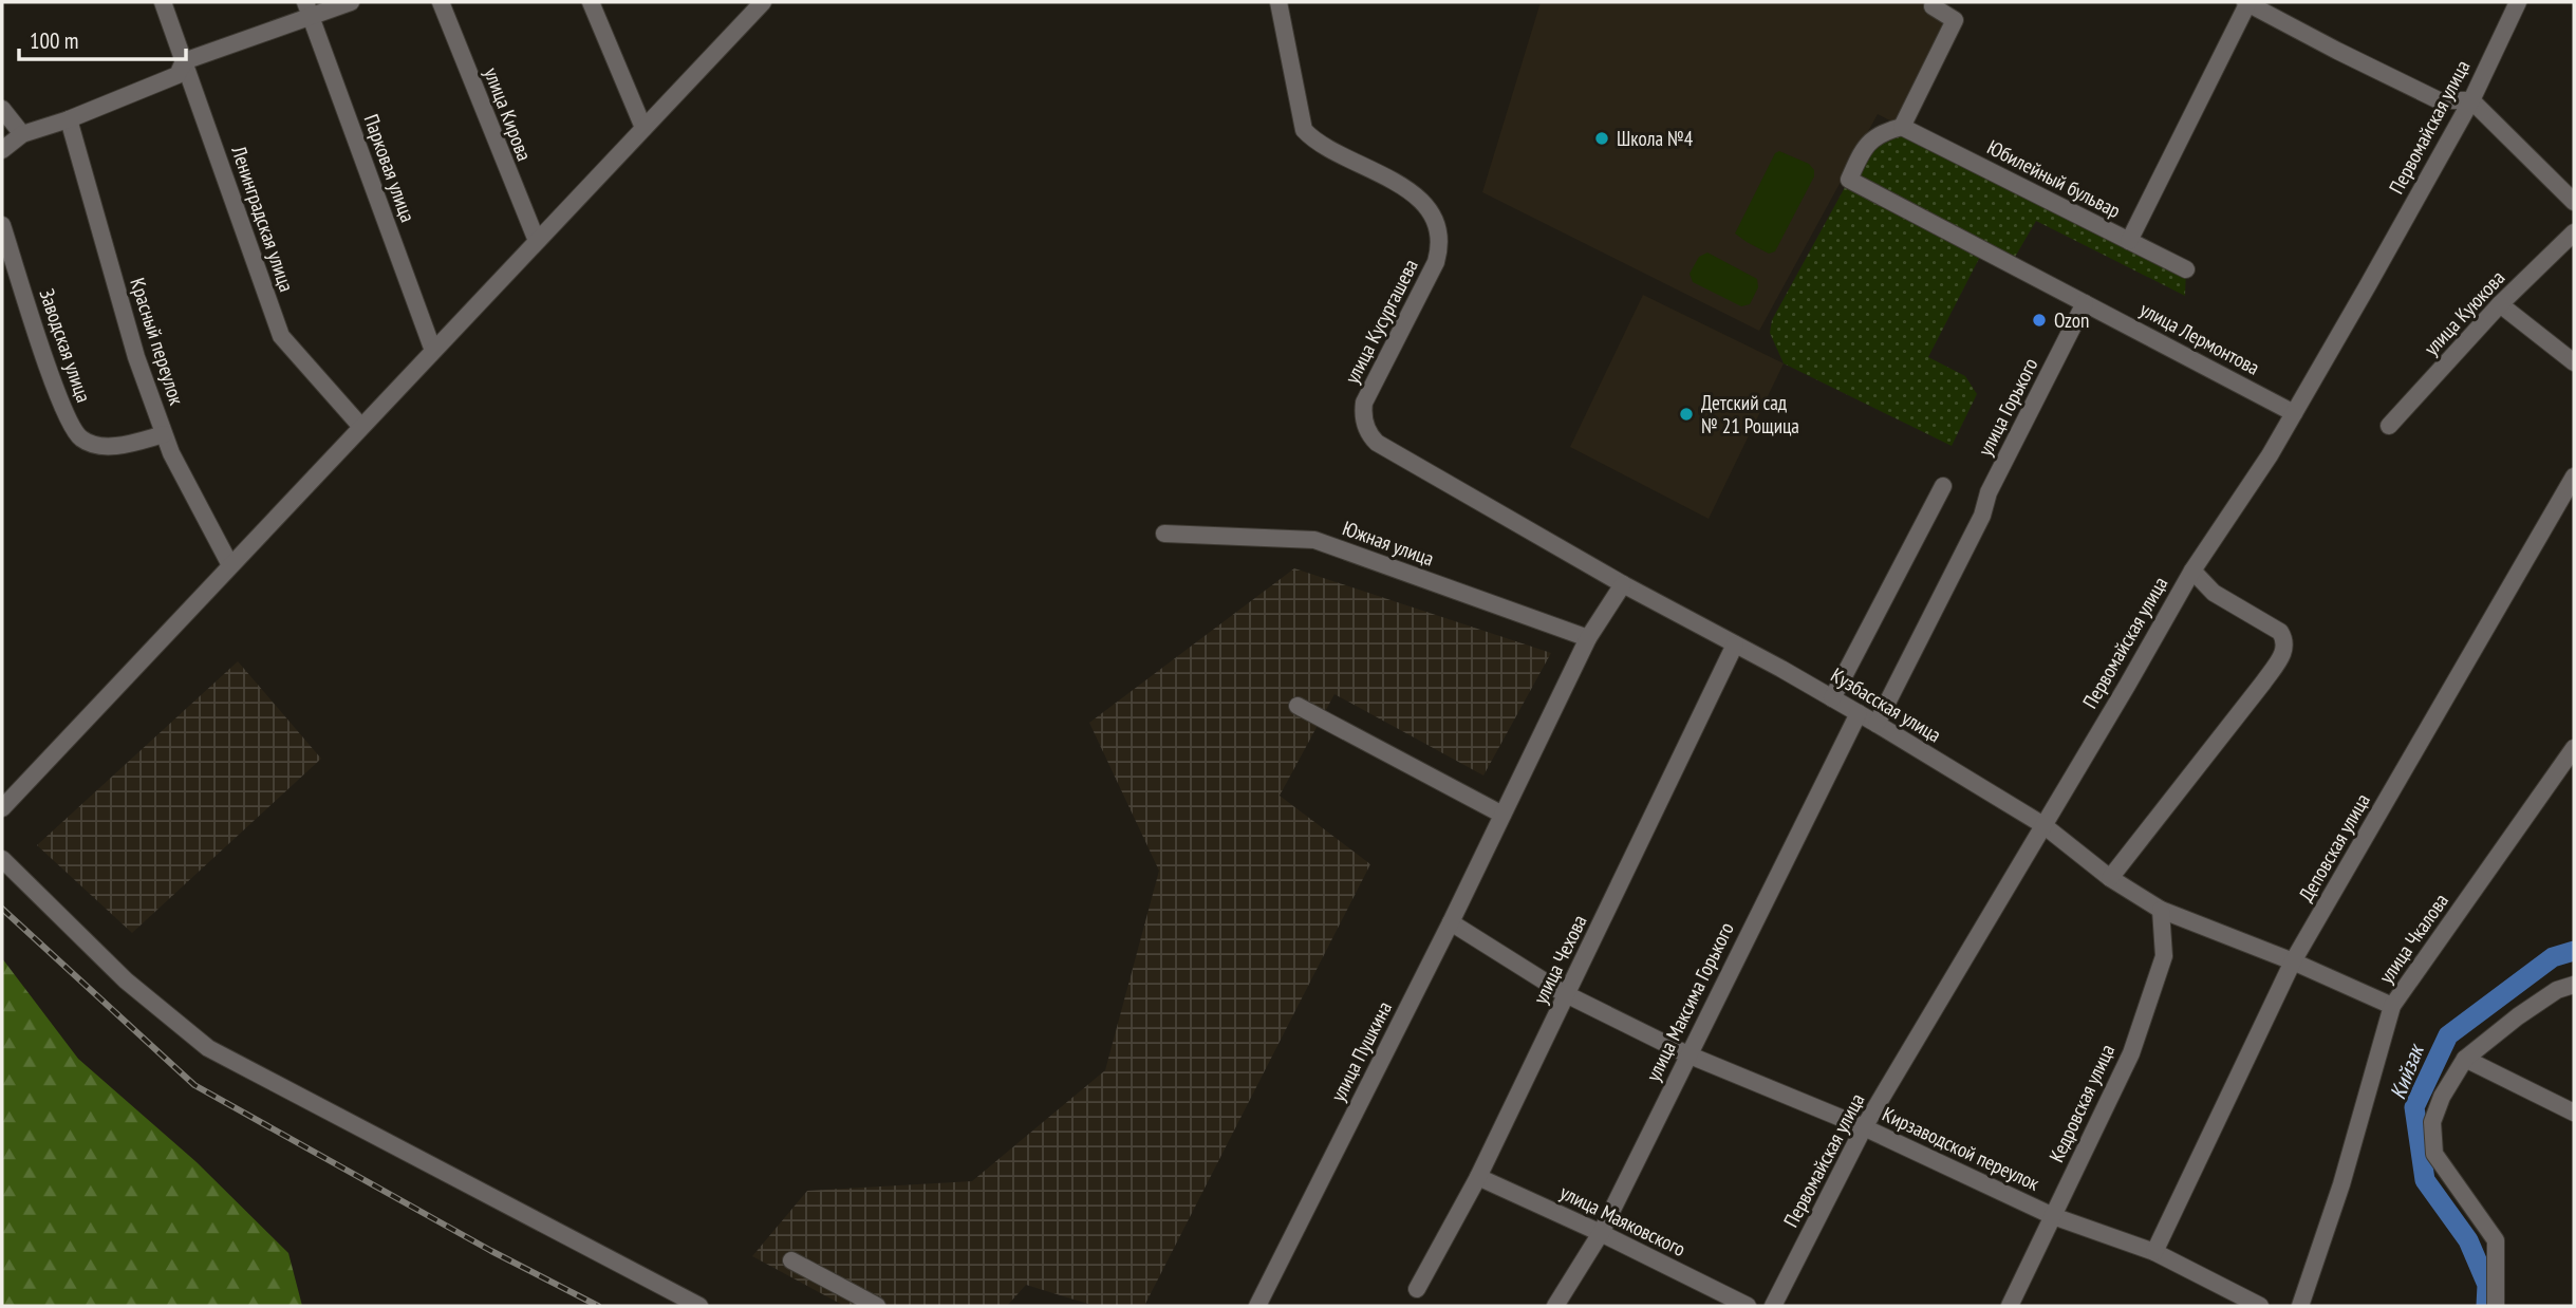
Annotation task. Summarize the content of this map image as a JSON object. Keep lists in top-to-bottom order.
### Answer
{
  "streets": {
    "street": [
      "улица Кирова",
      "Первомайская улица",
      "Парковая улица",
      "Юбилейный бульвар",
      "Ленинградская улица",
      "улица Куюкова",
      "улица Кусургашева",
      "улица Лермонтова",
      "Красный переулок",
      "Заводская улица",
      "улица Горького",
      "Южная улица",
      "Кузбасская улица",
      "Деповская улица",
      "улица Чкалова",
      "улица Чехова",
      "улица Максима Горького",
      "улица Пушкина",
      "Кедровская улица",
      "Кирзаводской переулок",
      "улица Маяковского"
    ]
  },
  "crossings": [
    ["Первомайская улица", "улица Лермонтова"],
    ["Первомайская улица", "Кузбасская улица"],
    ["Первомайская улица", "Кирзаводской переулок"],
    ["улица Кусургашева", "Кузбасская улица"],
    ["улица Лермонтова", "улица Горького"],
    ["Красный переулок", "Заводская улица"],
    ["улица Горького", "Кузбасская улица"],
    ["Южная улица", "улица Пушкина"],
    ["Кузбасская улица", "Деповская улица"],
    ["Кузбасская улица", "улица Чкалова"],
    ["Кузбасская улица", "улица Чехова"],
    ["Кузбасская улица", "улица Максима Горького"],
    ["Кузбасская улица", "улица Пушкина"],
    ["Кузбасская улица", "Кедровская улица"],
    ["Деповская улица", "Кирзаводской переулок"],
    ["улица Чехова", "Кирзаводской переулок"],
    ["улица Чехова", "улица Маяковского"],
    ["улица Максима Горького", "Кирзаводской переулок"],
    ["улица Максима Горького", "улица Маяковского"],
    ["улица Пушкина", "Кирзаводской переулок"],
    ["Кедровская улица", "Кирзаводской переулок"]
  ],
  "water": ["Кийзак"],
  "places": ["Школа №4", "Ozon", "Детский сад № 21 Рощица"],
  "scale_bar": "100 m"
}
